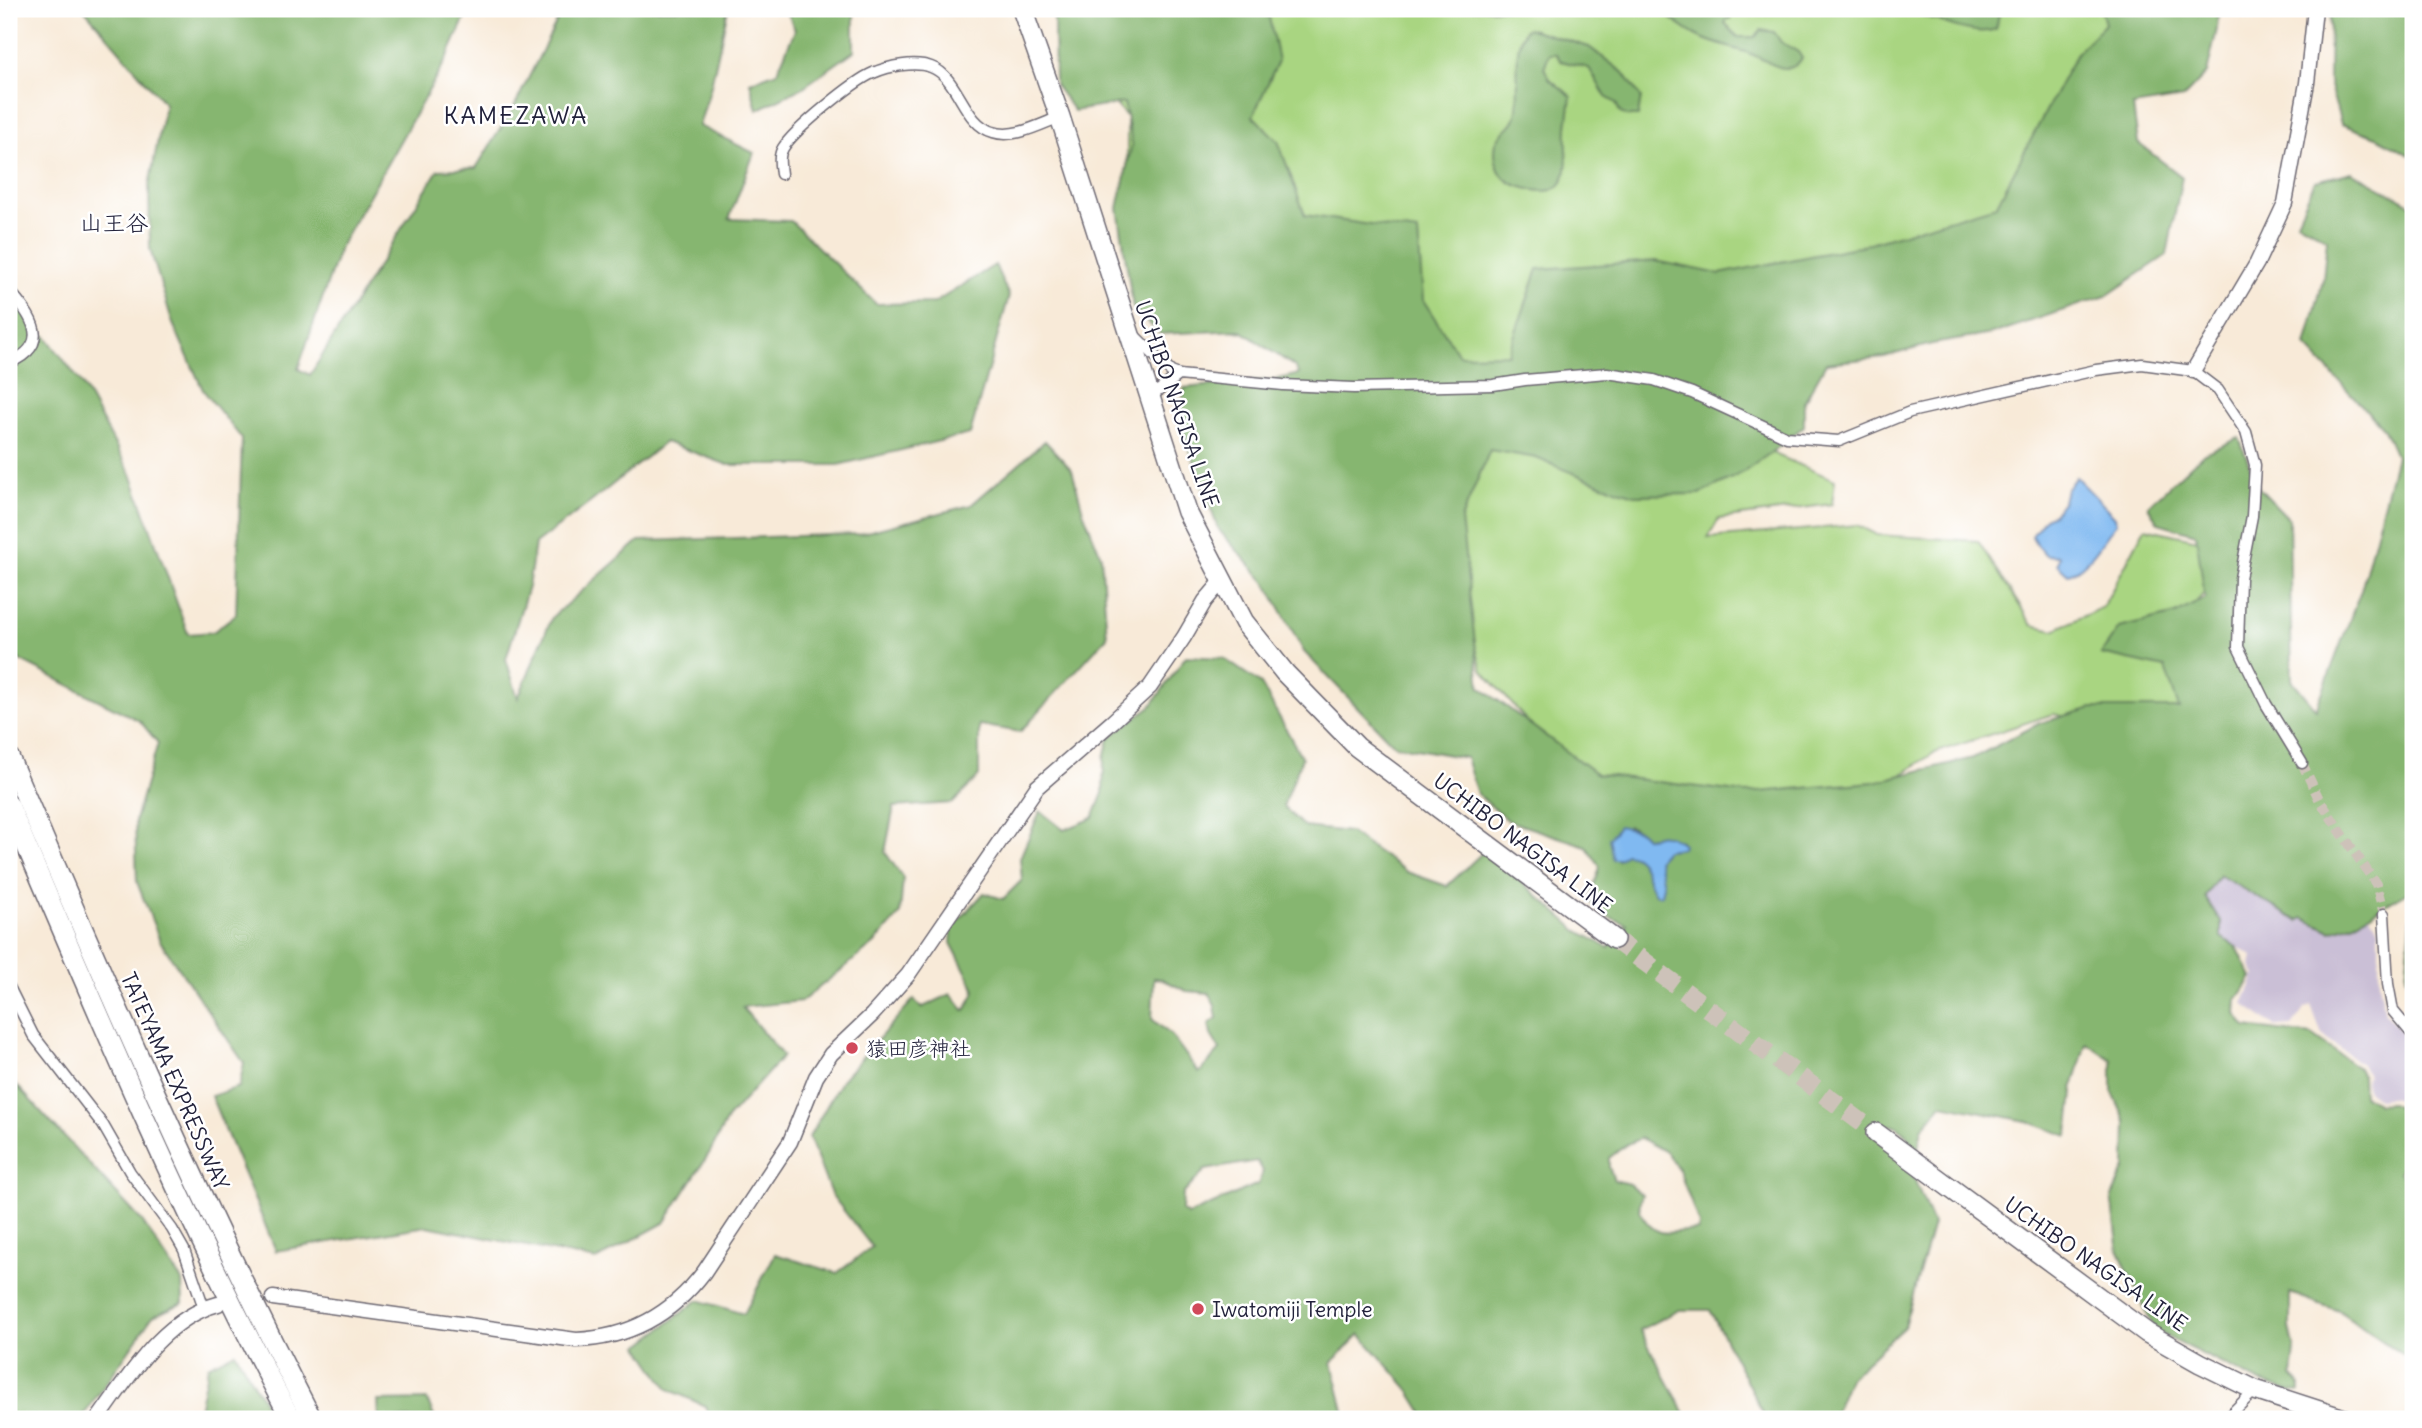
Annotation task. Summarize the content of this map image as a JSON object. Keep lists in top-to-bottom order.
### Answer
{
  "streets": {
    "highway": ["UCHIBO NAGISA LINE", "TATEYAMA EXPRESSWAY"]
  },
  "districts": ["KAMEZAWA", "山王谷"],
  "places": ["猿田彦神社", "Iwatomiji Temple"]
}
